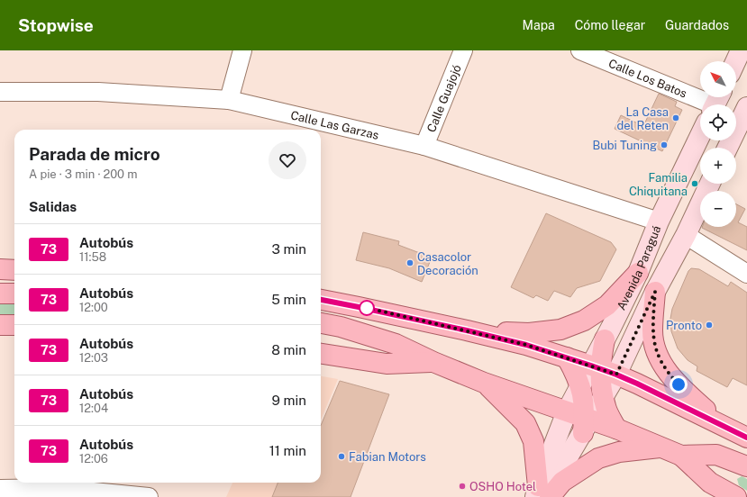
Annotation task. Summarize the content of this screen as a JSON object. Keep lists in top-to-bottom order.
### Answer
{
  "streets": {
    "main road": ["Avenida Paraguá"],
    "street": ["Calle Los Batos", "Calle Guajojó", "Calle Las Garzas"]
  },
  "crossings": [
    ["Calle Guajojó", "Calle Las Garzas"],
    ["Calle Las Garzas", "Avenida Paraguá"]
  ],
  "places": [
    "La Casa del Reten",
    "Bubi Tuning",
    "Familia Chiquitana",
    "Casacolor Decoración",
    "Pronto",
    "Fabian Motors",
    "OSHO Hotel"
  ],
  "lines": ["bus line 73"],
  "north": "top left",
  "page": {
    "header": "Stopwise",
    "nav": ["Mapa", "Cómo llegar", "Guardados"],
    "map_buttons": ["+", "−"],
    "heading": [
      ["Parada de micro", "A pie · 3 min · 200 m"],
      "Salidas"
    ],
    "list": [
      {
        "mark": "73",
        "name": "Autobús",
        "note": "11:58",
        "value": "3 min"
      },
      {
        "mark": "73",
        "name": "Autobús",
        "note": "12:00",
        "value": "5 min"
      },
      {
        "mark": "73",
        "name": "Autobús",
        "note": "12:03",
        "value": "8 min"
      },
      {
        "mark": "73",
        "name": "Autobús",
        "note": "12:04",
        "value": "9 min"
      },
      {
        "mark": "73",
        "name": "Autobús",
        "note": "12:06",
        "value": "11 min"
      }
    ]
  }
}
